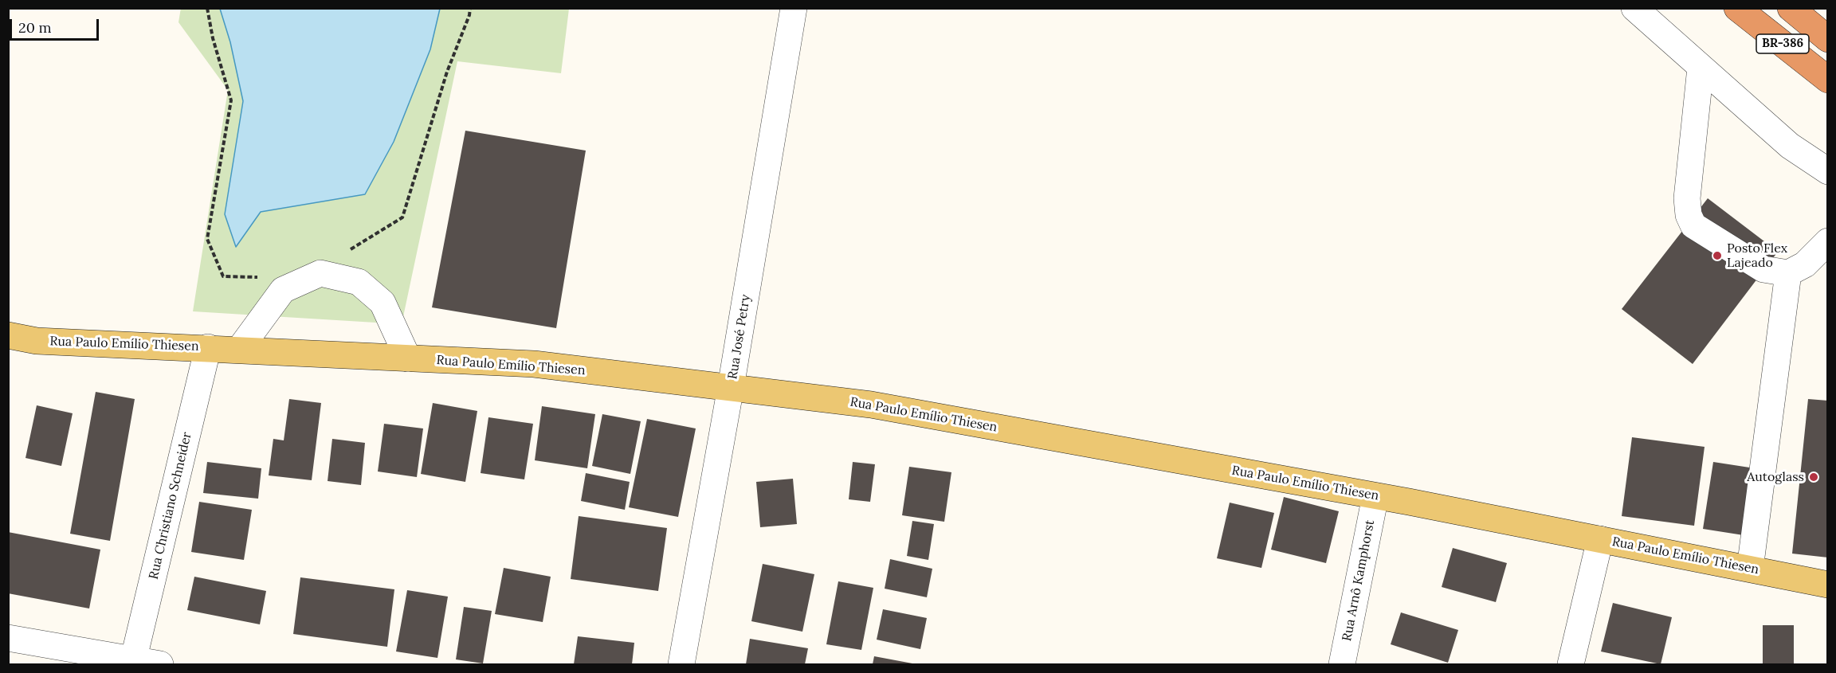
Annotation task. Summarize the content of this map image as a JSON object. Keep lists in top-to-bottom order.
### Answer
{
  "streets": {
    "highway": ["BR-386"],
    "main road": ["Rua Paulo Emílio Thiesen"],
    "street": ["Rua José Petry", "Rua Christiano Schneider", "Rua Arnô Kamphorst"]
  },
  "crossings": [
    ["Rua José Petry", "Rua Paulo Emílio Thiesen"],
    ["Rua Paulo Emílio Thiesen", "Rua Christiano Schneider"],
    ["Rua Paulo Emílio Thiesen", "Rua Arnô Kamphorst"]
  ],
  "places": ["Posto Flex Lajeado", "Autoglass"],
  "scale_bar": "20 m"
}
